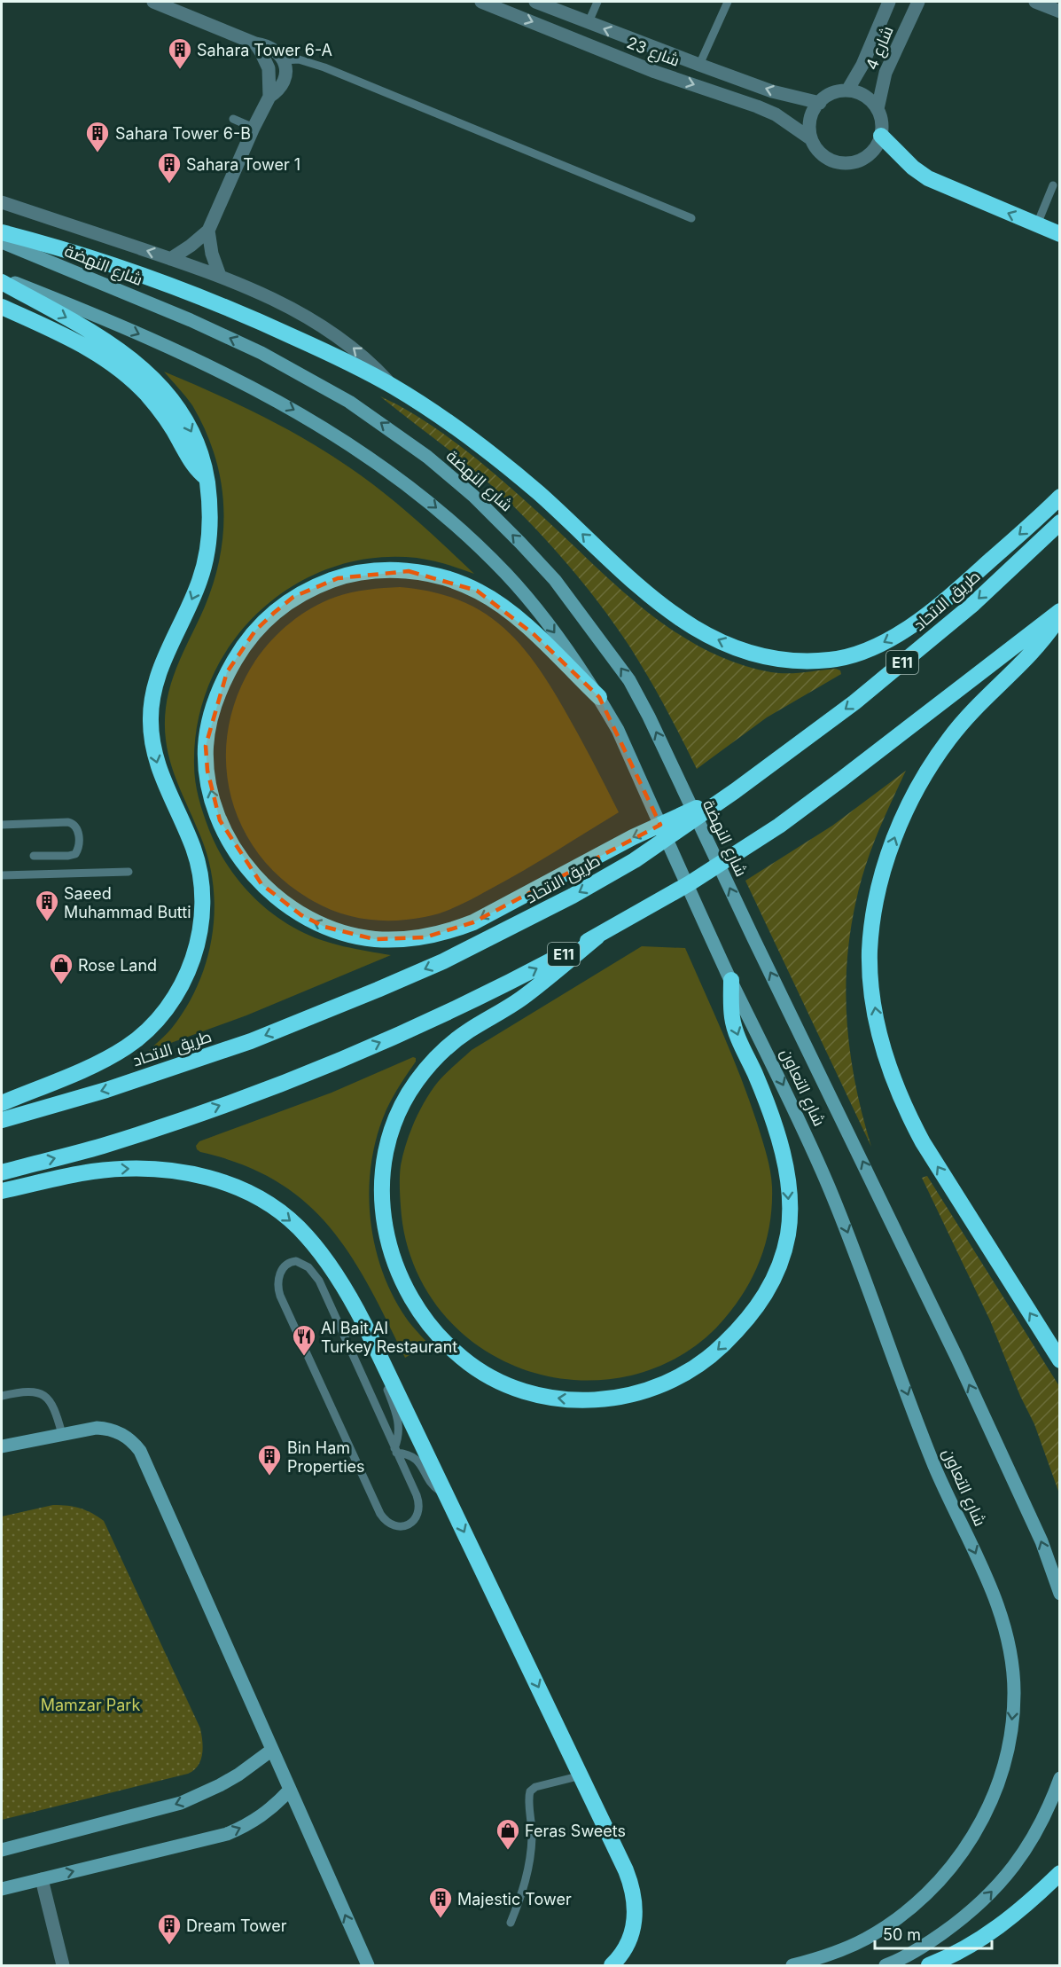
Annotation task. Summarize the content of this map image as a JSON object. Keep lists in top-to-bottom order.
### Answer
{
  "streets": {
    "highway": ["طريق الاتحاد", "E11"],
    "main road": ["شارع النهضة", "شارع التعاون"],
    "street": ["شارع 4", "شارع 23"]
  },
  "crossings": [
    ["شارع 4", "شارع 23"],
    ["شارع النهضة", "شارع التعاون"]
  ],
  "parks": ["Mamzar Park"],
  "places": {
    "building": [
      "Sahara Tower 6-A",
      "Sahara Tower 6-B",
      "Sahara Tower 1",
      "Saeed Muhammad Butti",
      "Bin Ham Properties",
      "Majestic Tower",
      "Dream Tower"
    ],
    "shop": ["Rose Land", "Feras Sweets"],
    "restaurant": ["Al Bait Al Turkey Restaurant"]
  },
  "scale_bar": "50 m"
}
